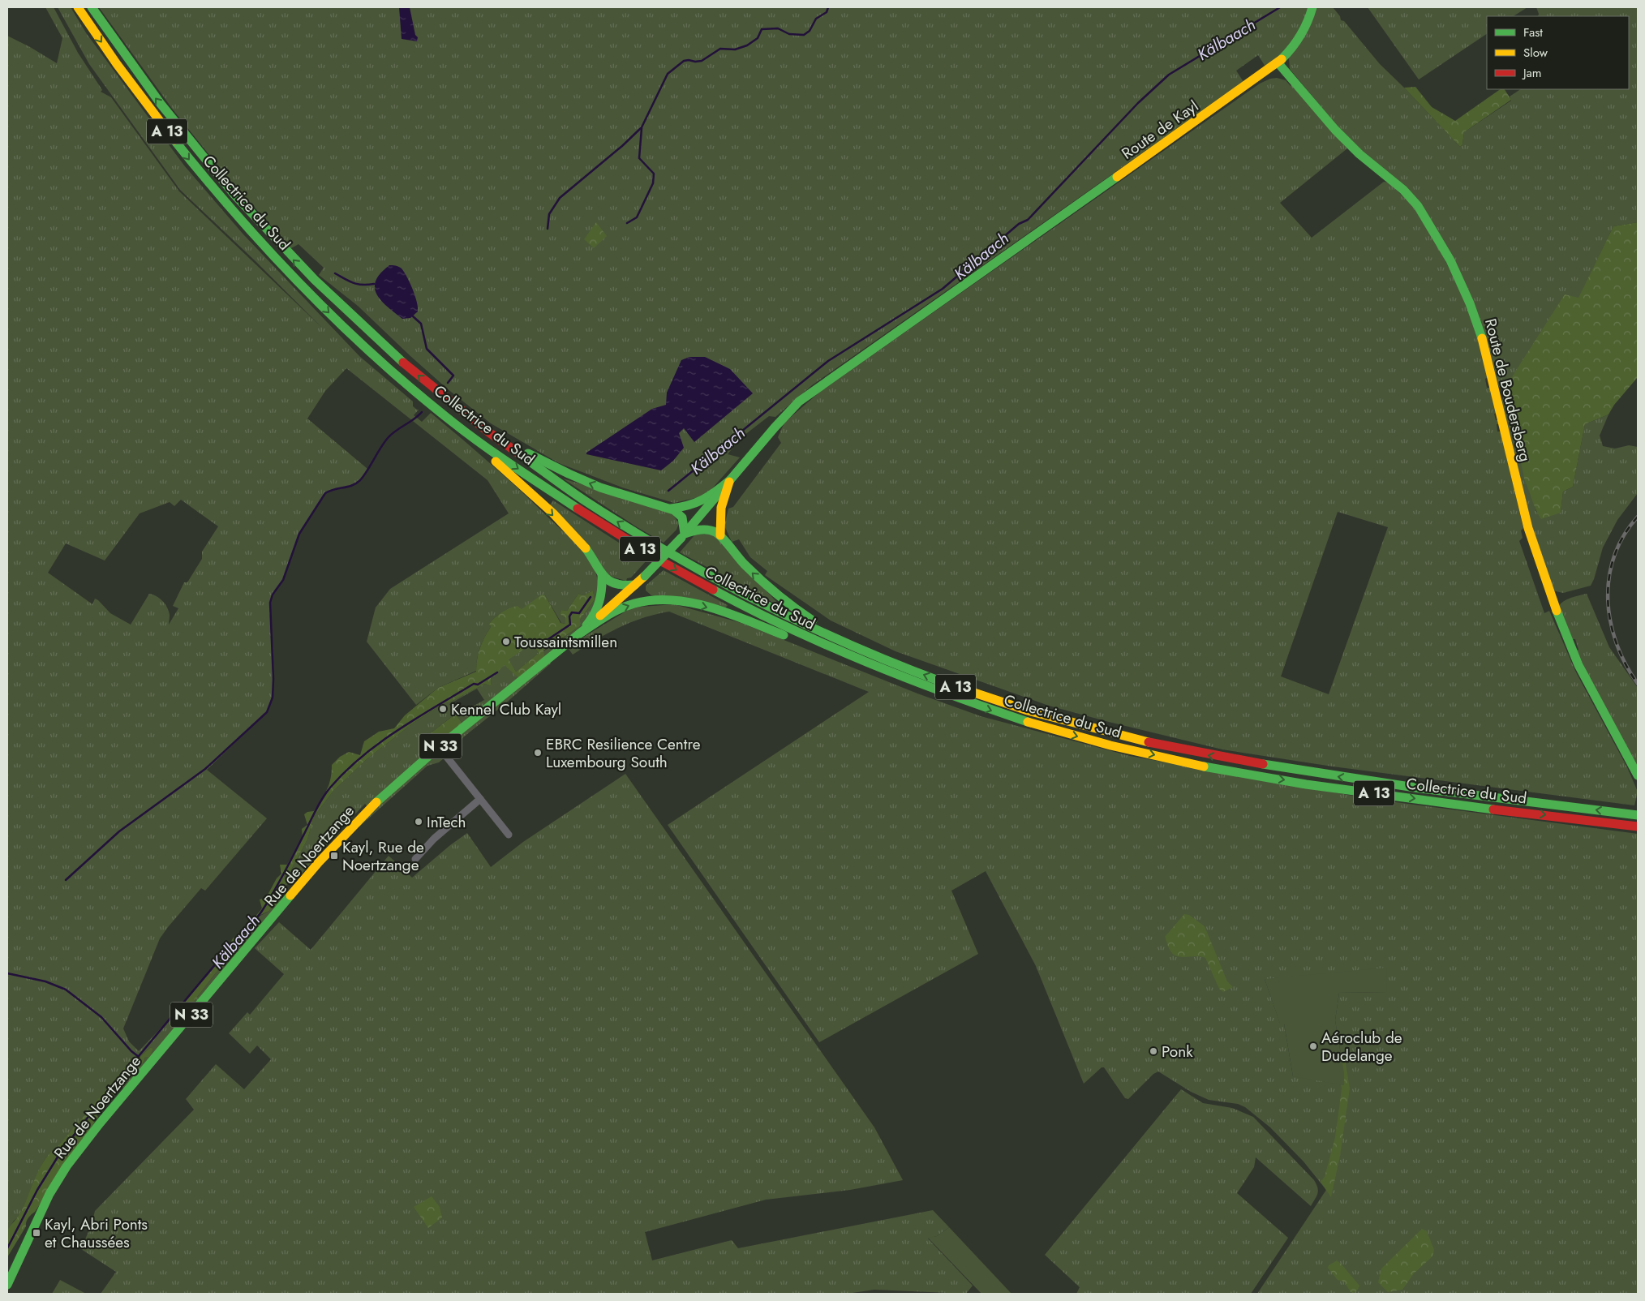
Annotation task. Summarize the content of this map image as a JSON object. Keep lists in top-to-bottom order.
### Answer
{
  "streets": {
    "main road": [
      "Route de Kayl",
      "A 13",
      "Collectrice du Sud",
      "Route de Boudersberg",
      "N 33",
      "Rue de Noertzange"
    ]
  },
  "crossings": [
    ["Route de Kayl", "A 13"],
    ["Route de Kayl", "Route de Boudersberg"],
    ["A 13", "Collectrice du Sud"],
    ["A 13", "N 33"],
    ["A 13", "Rue de Noertzange"],
    ["N 33", "Rue de Noertzange"]
  ],
  "water": ["Kälbaach"],
  "places": {
    "other": [
      "Toussaintsmillen",
      "Kennel Club Kayl",
      "EBRC Resilience Centre Luxembourg South",
      "InTech",
      "Aéroclub de Dudelange",
      "Ponk"
    ],
    "transit": ["Kayl, Rue de Noertzange", "Kayl, Abri Ponts et Chaussées"]
  },
  "legend": ["Fast", "Slow", "Jam"]
}
